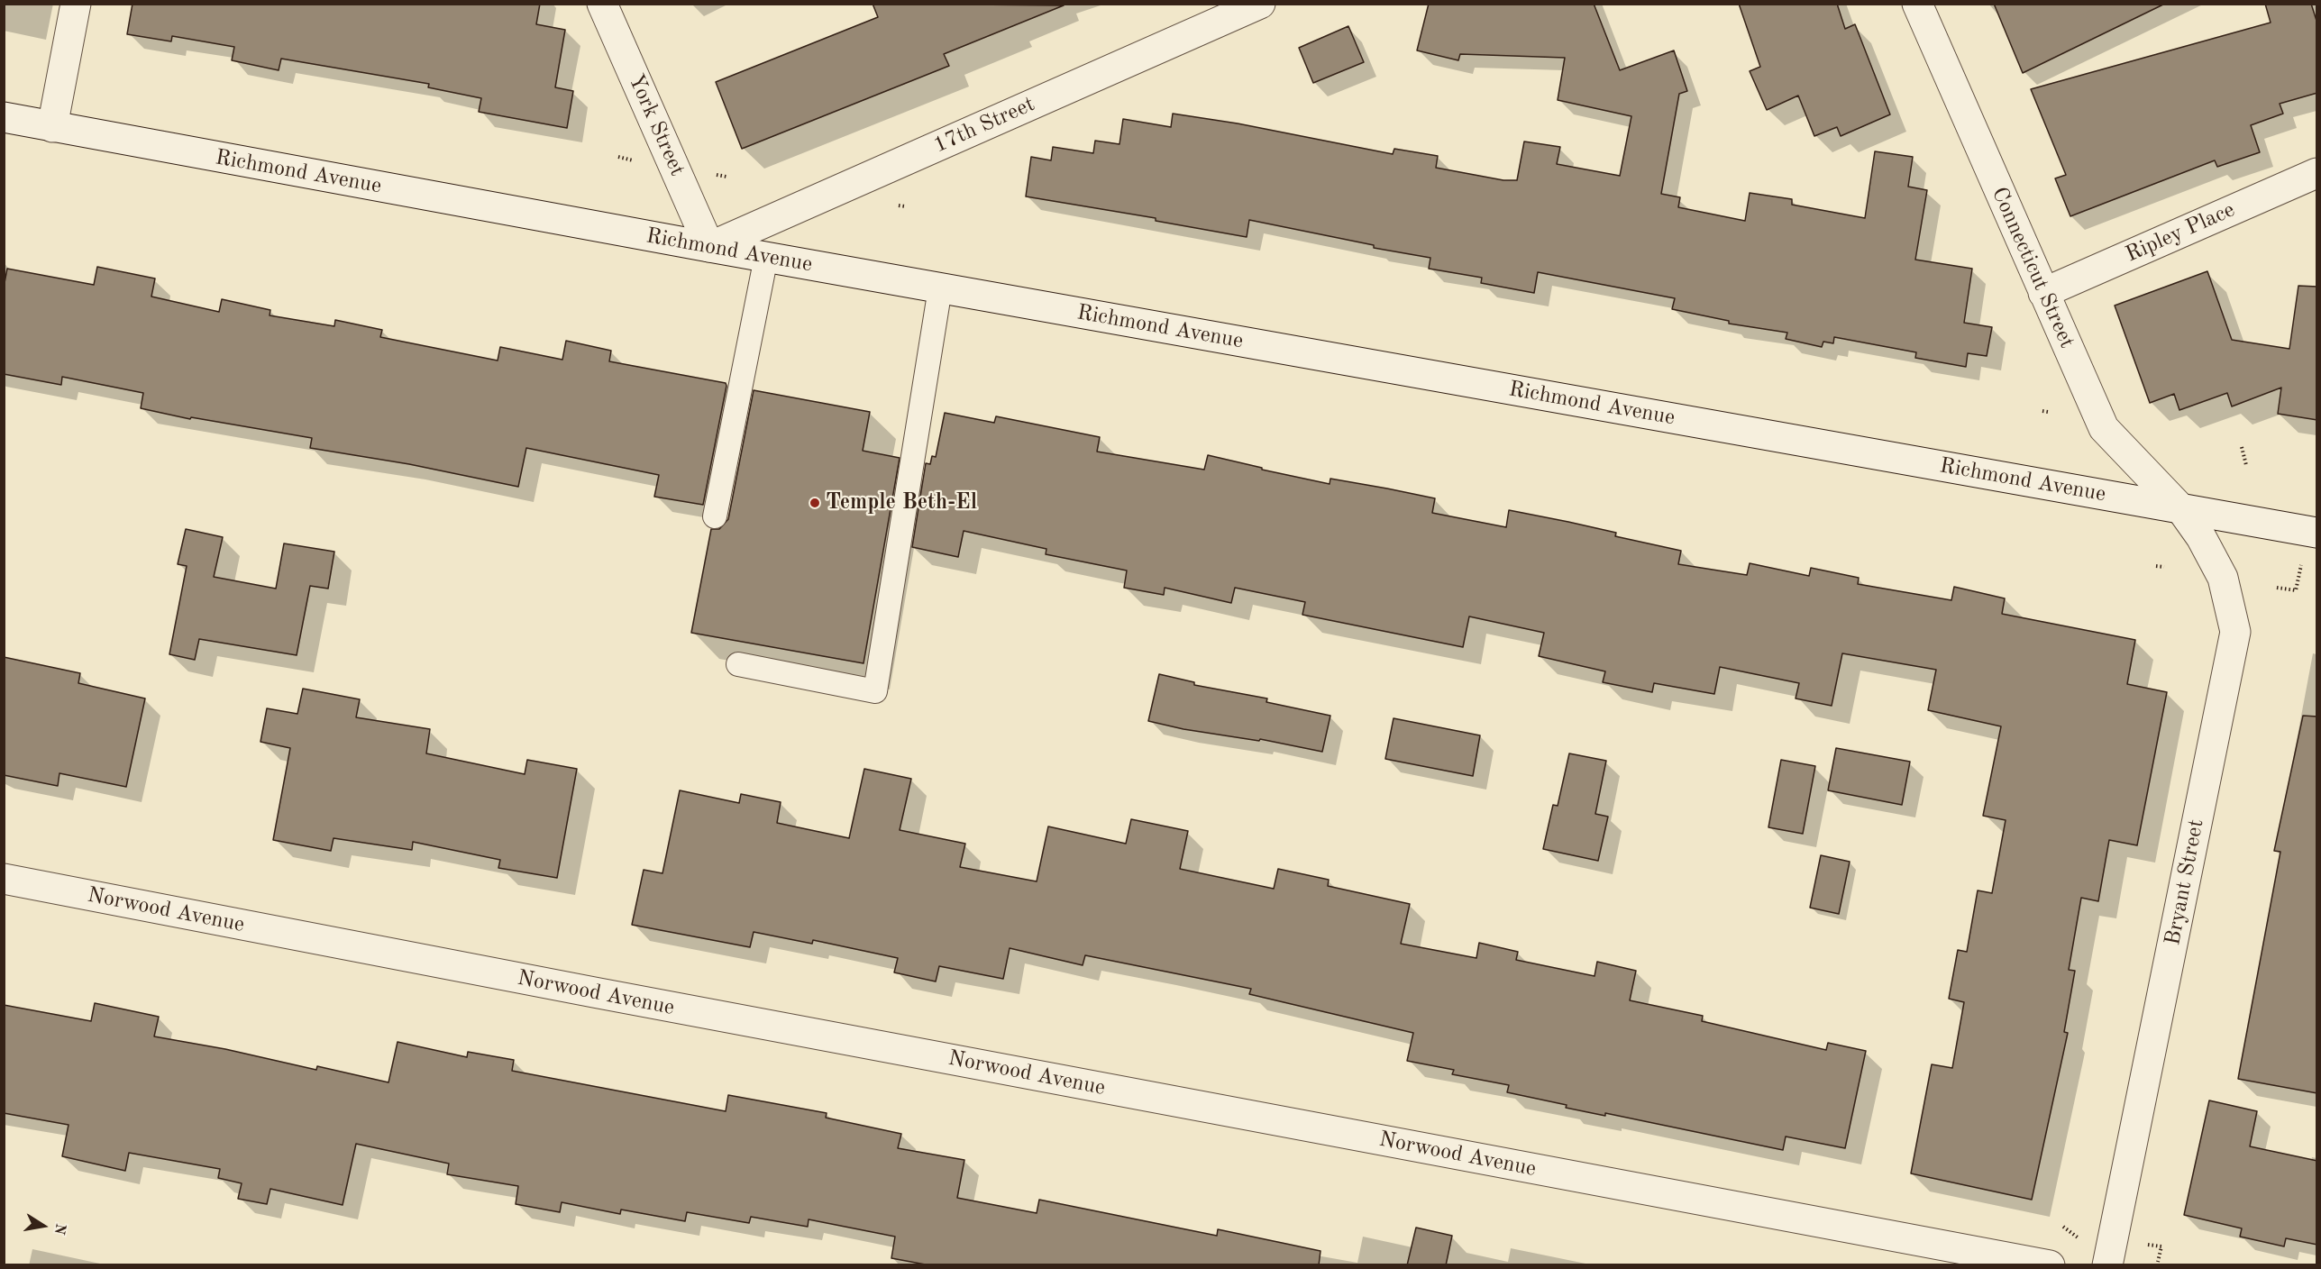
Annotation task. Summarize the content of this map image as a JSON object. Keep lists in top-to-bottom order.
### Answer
{
  "streets": {
    "street": [
      "York Street",
      "17th Street",
      "Richmond Avenue",
      "Ripley Place",
      "Connecticut Street",
      "Bryant Street",
      "Norwood Avenue"
    ]
  },
  "crossings": [
    ["York Street", "17th Street"],
    ["York Street", "Richmond Avenue"],
    ["17th Street", "Richmond Avenue"],
    ["Richmond Avenue", "Connecticut Street"],
    ["Richmond Avenue", "Bryant Street"],
    ["Ripley Place", "Connecticut Street"],
    ["Connecticut Street", "Bryant Street"]
  ],
  "places": ["Temple Beth-El"],
  "north": "right"
}
